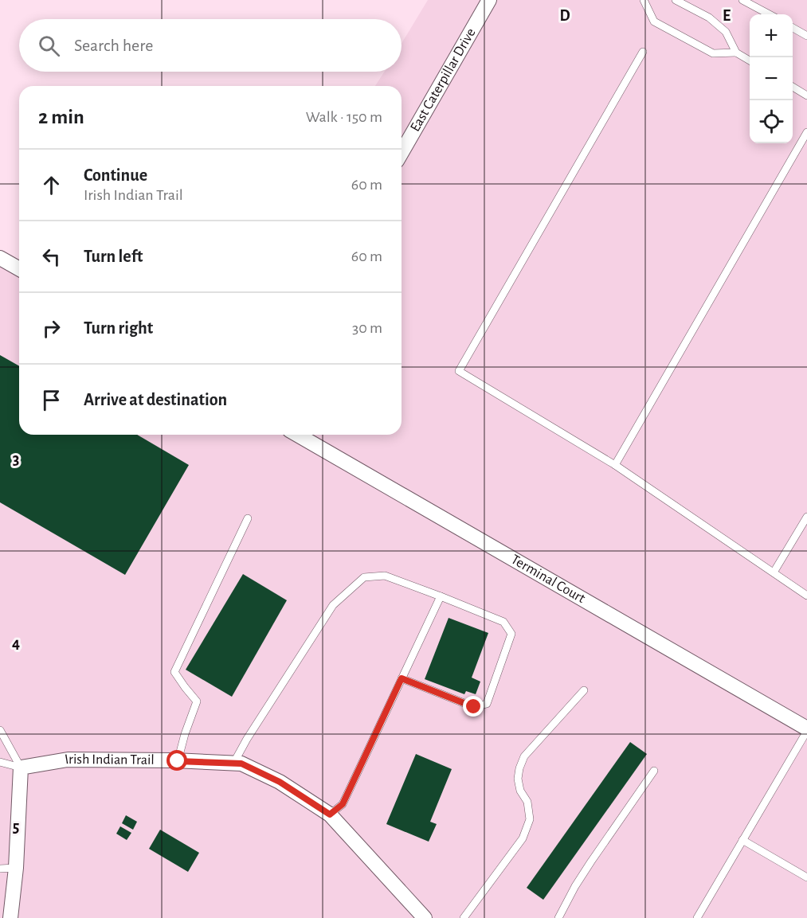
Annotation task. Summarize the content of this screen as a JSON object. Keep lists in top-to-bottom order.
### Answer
{
  "streets": {
    "street": ["East Caterpillar Drive", "Terminal Court", "Irish Indian Trail"]
  },
  "page": {
    "map_buttons": ["+", "−"],
    "search": "Search here",
    "heading": ["2 min", "Walk · 150 m"],
    "list": [
      ["Continue", "Irish Indian Trail", "60 m"],
      ["Turn left", "60 m"],
      ["Turn right", "30 m"],
      "Arrive at destination"
    ]
  },
  "grid": {
    "columns": ["D", "E"],
    "rows": ["3", "4", "5"]
  }
}
